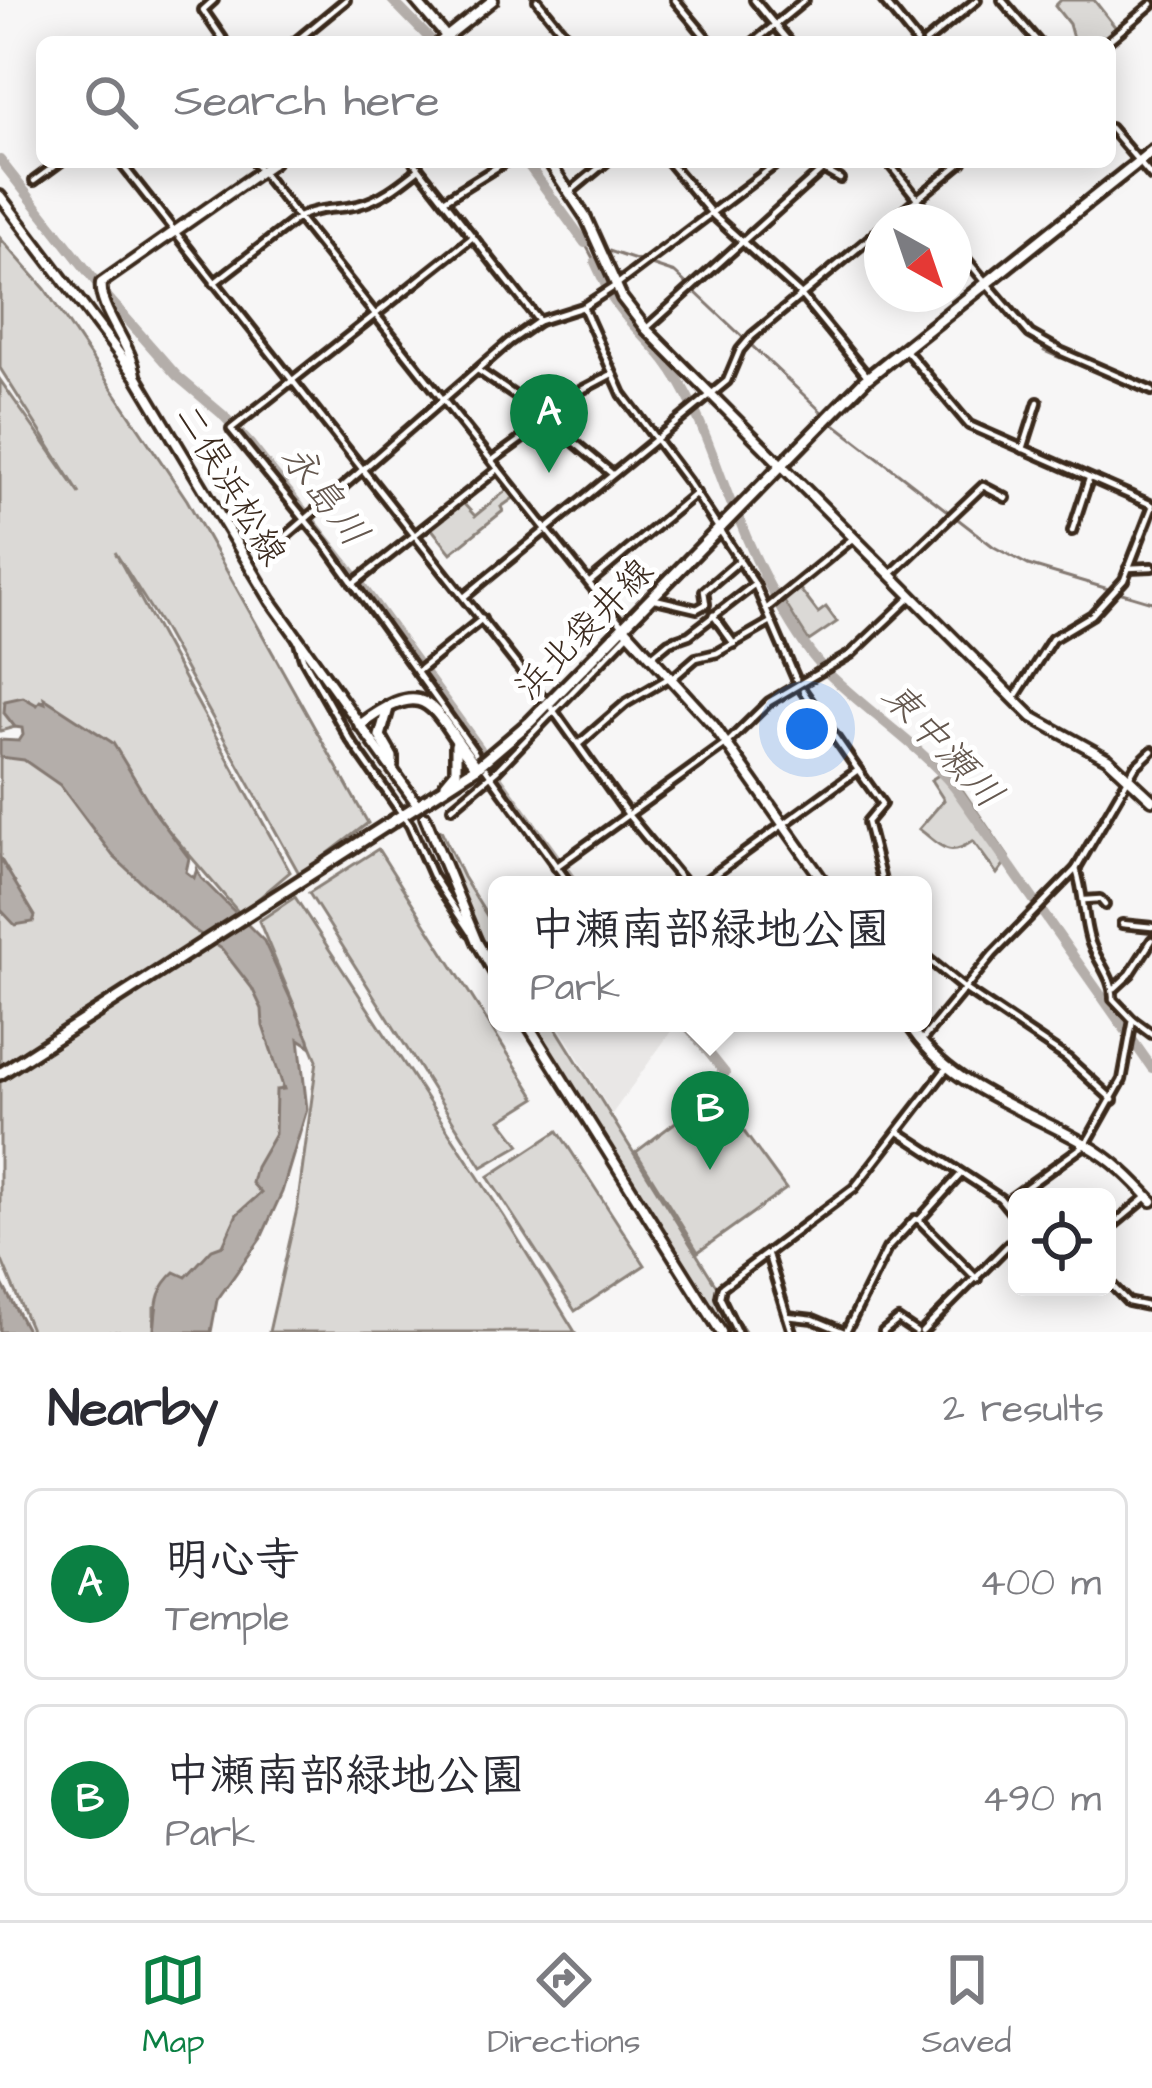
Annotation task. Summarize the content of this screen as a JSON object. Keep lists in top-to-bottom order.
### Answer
{
  "streets": {
    "main road": ["浜北袋井線"],
    "street": ["二俣浜松線"]
  },
  "crossings": [
    ["二俣浜松線", "浜北袋井線"]
  ],
  "water": ["永島川", "東中瀬川"],
  "north": "bottom right",
  "page": {
    "search": "Search here",
    "pins": ["A", "B"],
    "popup": ["中瀬南部緑地公園", "Park"],
    "heading": ["Nearby", "2 results"],
    "list": [
      {
        "mark": "A",
        "name": "明心寺",
        "note": "Temple",
        "value": "400 m"
      },
      {
        "mark": "B",
        "name": "中瀬南部緑地公園",
        "note": "Park",
        "value": "490 m"
      }
    ],
    "nav": ["Map", "Directions", "Saved"]
  }
}
